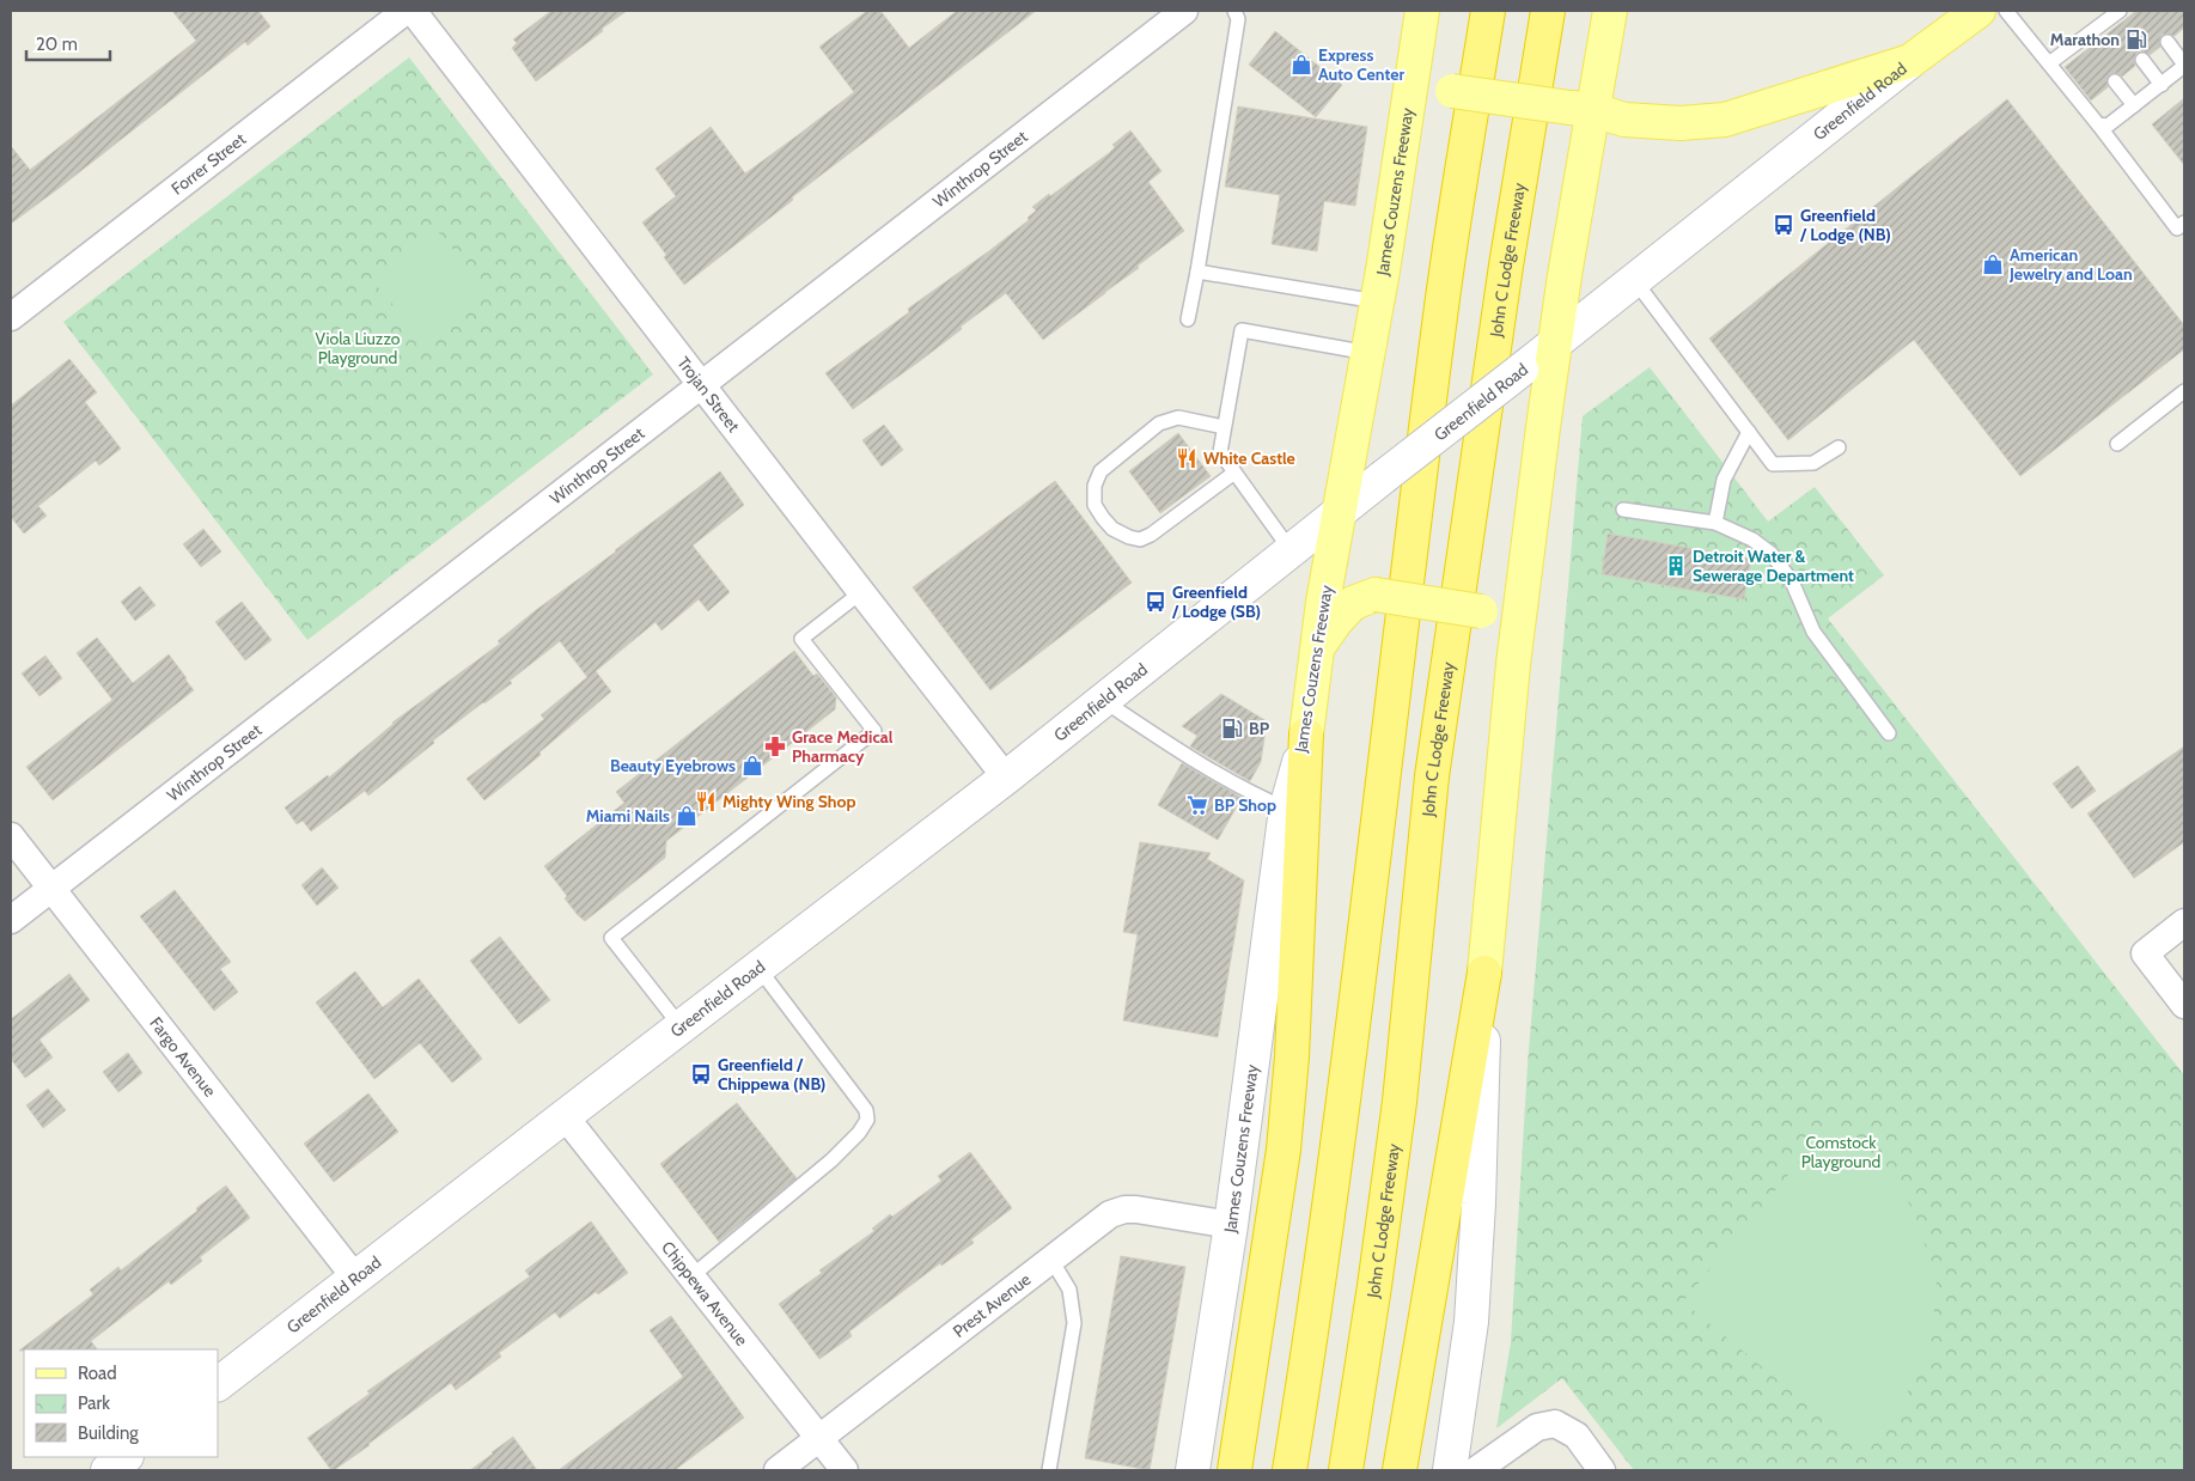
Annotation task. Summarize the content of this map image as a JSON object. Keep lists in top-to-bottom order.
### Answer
{
  "streets": {
    "highway": ["John C Lodge Freeway"],
    "main road": ["Greenfield Road", "James Couzens Freeway"],
    "street": [
      "Forrer Street",
      "Winthrop Street",
      "Trojan Street",
      "Fargo Avenue",
      "Chippewa Avenue",
      "Prest Avenue"
    ]
  },
  "crossings": [
    ["Greenfield Road", "James Couzens Freeway"],
    ["Greenfield Road", "Trojan Street"],
    ["Greenfield Road", "Fargo Avenue"],
    ["Greenfield Road", "Chippewa Avenue"],
    ["Winthrop Street", "Trojan Street"],
    ["Winthrop Street", "Fargo Avenue"],
    ["James Couzens Freeway", "Prest Avenue"],
    ["Chippewa Avenue", "Prest Avenue"]
  ],
  "parks": ["Viola Liuzzo Playground", "Comstock Playground"],
  "places": {
    "fuel station": ["Marathon", "BP"],
    "shop": [
      "Express Auto Center",
      "American Jewelry and Loan",
      "Beauty Eyebrows",
      "Miami Nails"
    ],
    "bus stop": ["Greenfield / Lodge (NB)", "Greenfield / Lodge (SB)", "Greenfield / Chippewa (NB)"],
    "restaurant": ["White Castle", "Mighty Wing Shop"],
    "building": ["Detroit Water & Sewerage Department"],
    "pharmacy": ["Grace Medical Pharmacy"],
    "supermarket": ["BP Shop"]
  },
  "legend": ["Road", "Park", "Building"],
  "scale_bar": "20 m"
}
